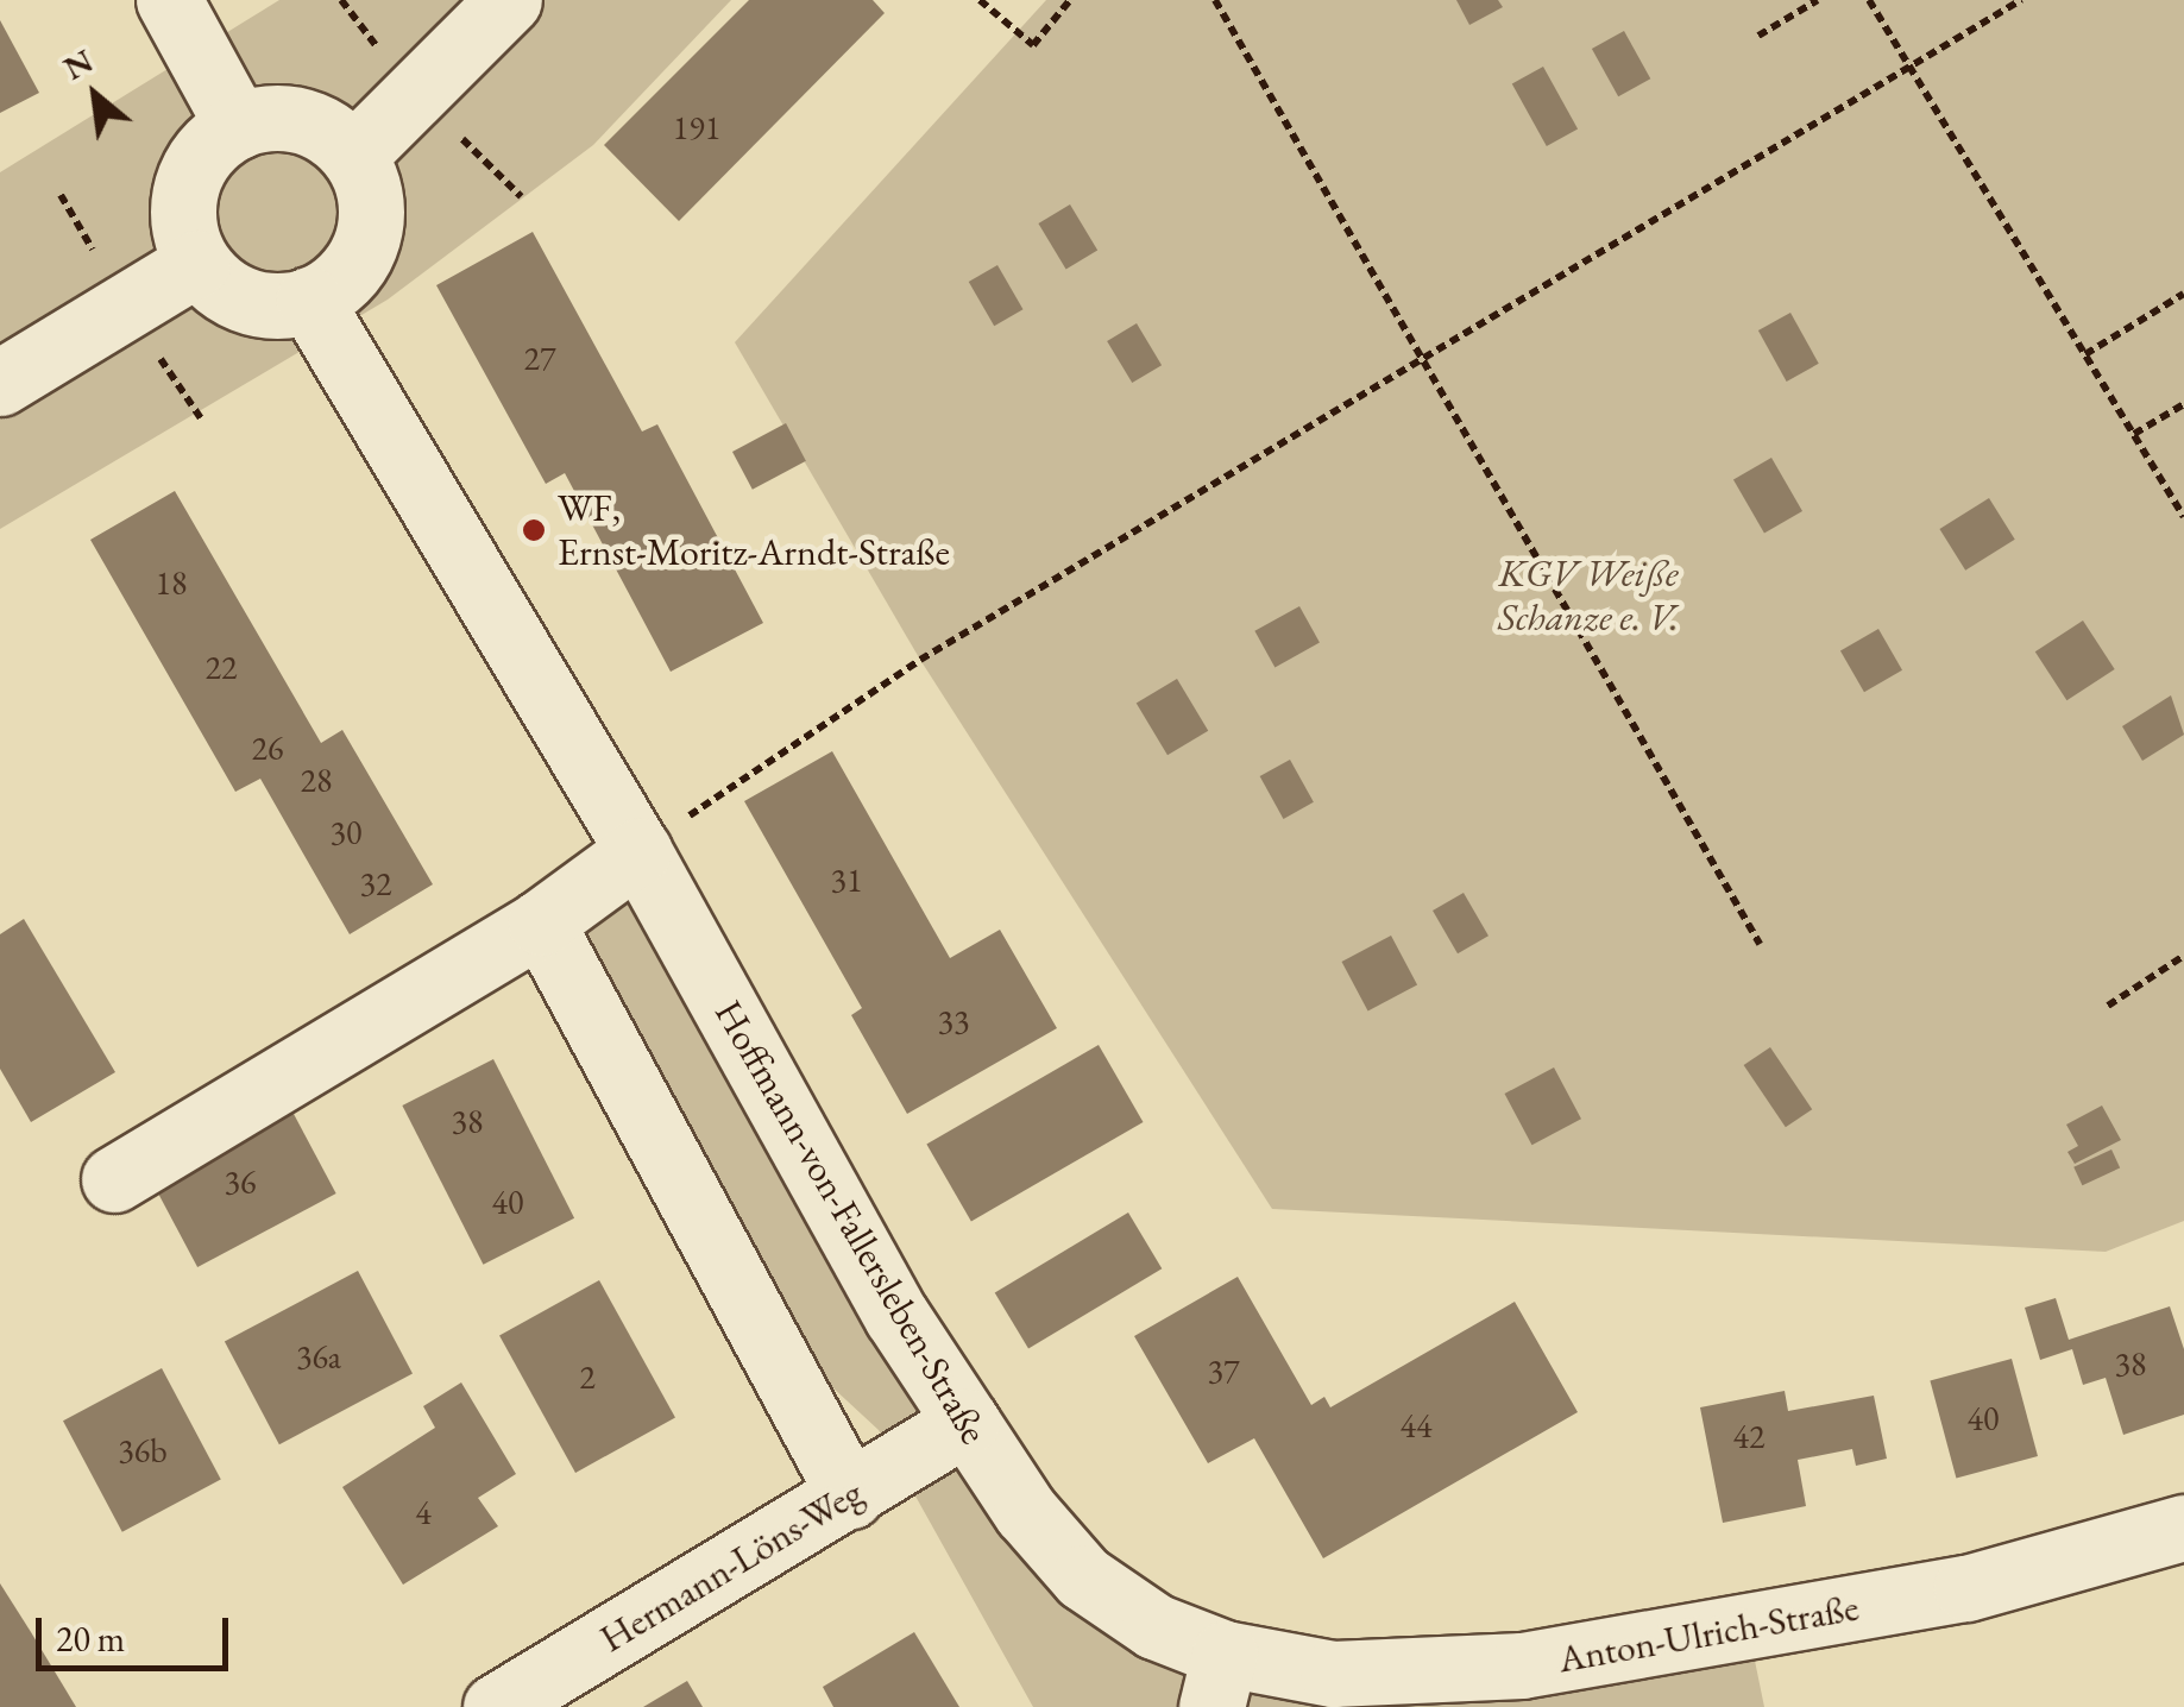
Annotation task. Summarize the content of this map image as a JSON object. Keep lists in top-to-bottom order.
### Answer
{
  "streets": {
    "street": ["Hoffmann-von-Fallersleben-Straße", "Hermann-Löns-Weg", "Anton-Ulrich-Straße"]
  },
  "crossings": [
    ["Hoffmann-von-Fallersleben-Straße", "Hermann-Löns-Weg"],
    ["Hoffmann-von-Fallersleben-Straße", "Anton-Ulrich-Straße"]
  ],
  "parks": ["KGV Weiße Schanze e. V."],
  "places": ["WF, Ernst-Moritz-Arndt-Straße"],
  "house_numbers": [
    "191",
    "27",
    "18",
    "22",
    "26",
    "28",
    "30",
    "31",
    "32",
    "33",
    "38",
    "36",
    "40",
    "36a",
    "38",
    "37",
    "2",
    "40",
    "44",
    "42",
    "36b",
    "4"
  ],
  "scale_bar": "20 m",
  "north": "top left"
}
